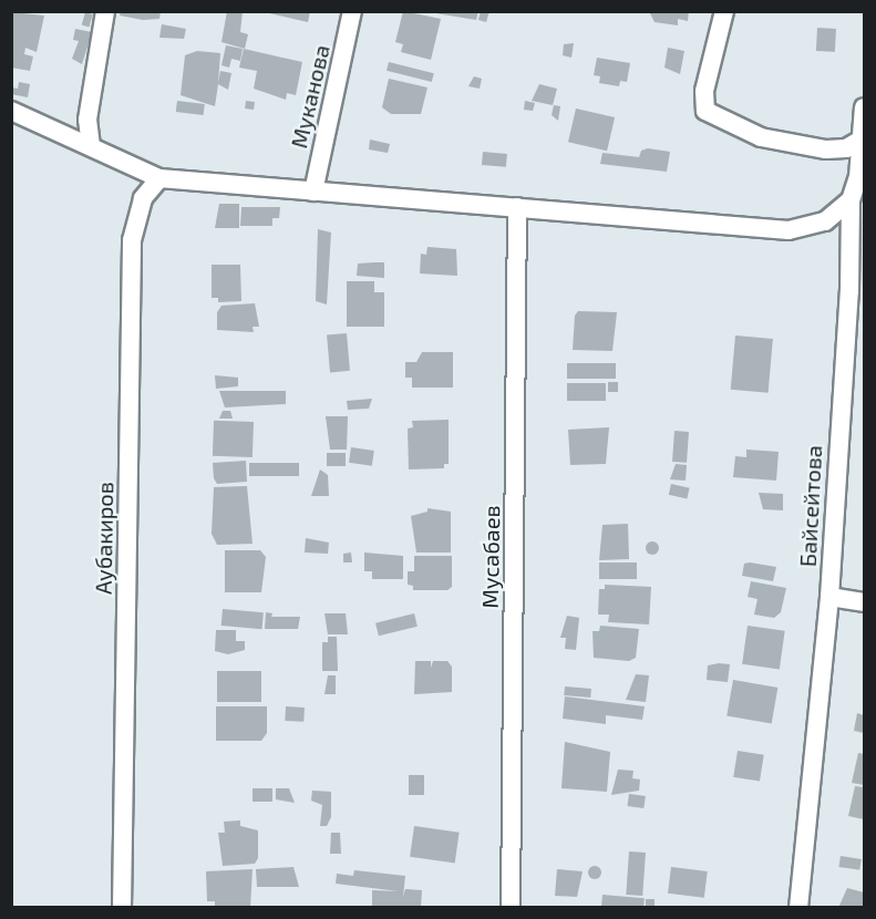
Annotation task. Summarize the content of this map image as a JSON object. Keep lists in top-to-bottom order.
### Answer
{
  "streets": {
    "street": [
      "Муканова",
      "Байсейтова",
      "Аубакиров",
      "Мусабаев"
    ]
  }
}
